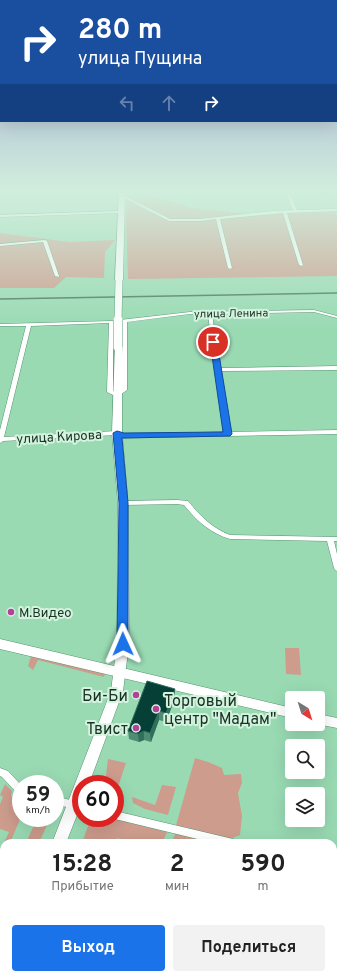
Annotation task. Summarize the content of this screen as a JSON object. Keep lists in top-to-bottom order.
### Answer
{
  "streets": {
    "street": ["улица Ленина", "улица Кирова"]
  },
  "places": [
    "М.Видео",
    "Би-Би",
    "Торговый центр \"Мадам\"",
    "Твист"
  ],
  "north": "bottom right",
  "page": {
    "turn": ["280 m", "улица Пущина"],
    "speed": "59 km/h",
    "limit": "60",
    "eta": [
      "15:28",
      "Прибытие",
      "2",
      "мин",
      "590",
      "m"
    ],
    "buttons": ["Выход", "Поделиться"]
  }
}
